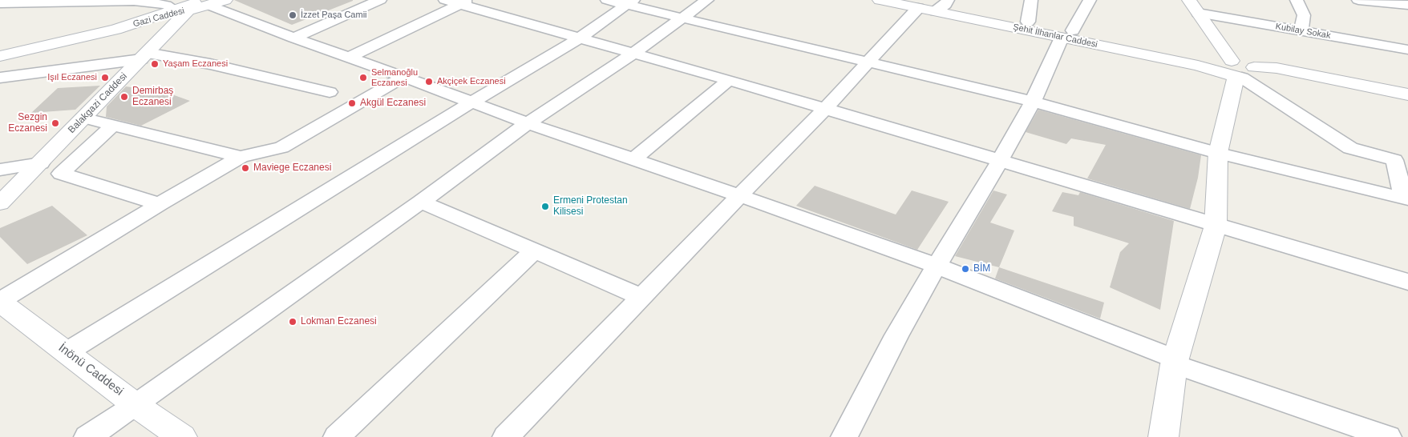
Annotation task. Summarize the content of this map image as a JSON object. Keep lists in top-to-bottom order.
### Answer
{
  "streets": {
    "street": [
      "Gazi Caddesi",
      "Kubilay Sokak",
      "Şehit İlhanlar Caddesi",
      "Balakgazi Caddesi",
      "İnönü Caddesi"
    ]
  },
  "crossings": [
    ["Gazi Caddesi", "Balakgazi Caddesi"]
  ],
  "places": [
    "İzzet Paşa Camii",
    "Yaşam Eczanesi",
    "Işıl Eczanesi",
    "Selmanoğlu Eczanesi",
    "Akçiçek Eczanesi",
    "Demirbaş Eczanesi",
    "Akgül Eczanesi",
    "Sezgin Eczanesi",
    "Maviege Eczanesi",
    "Ermeni Protestan Kilisesi",
    "BİM",
    "Lokman Eczanesi"
  ]
}
